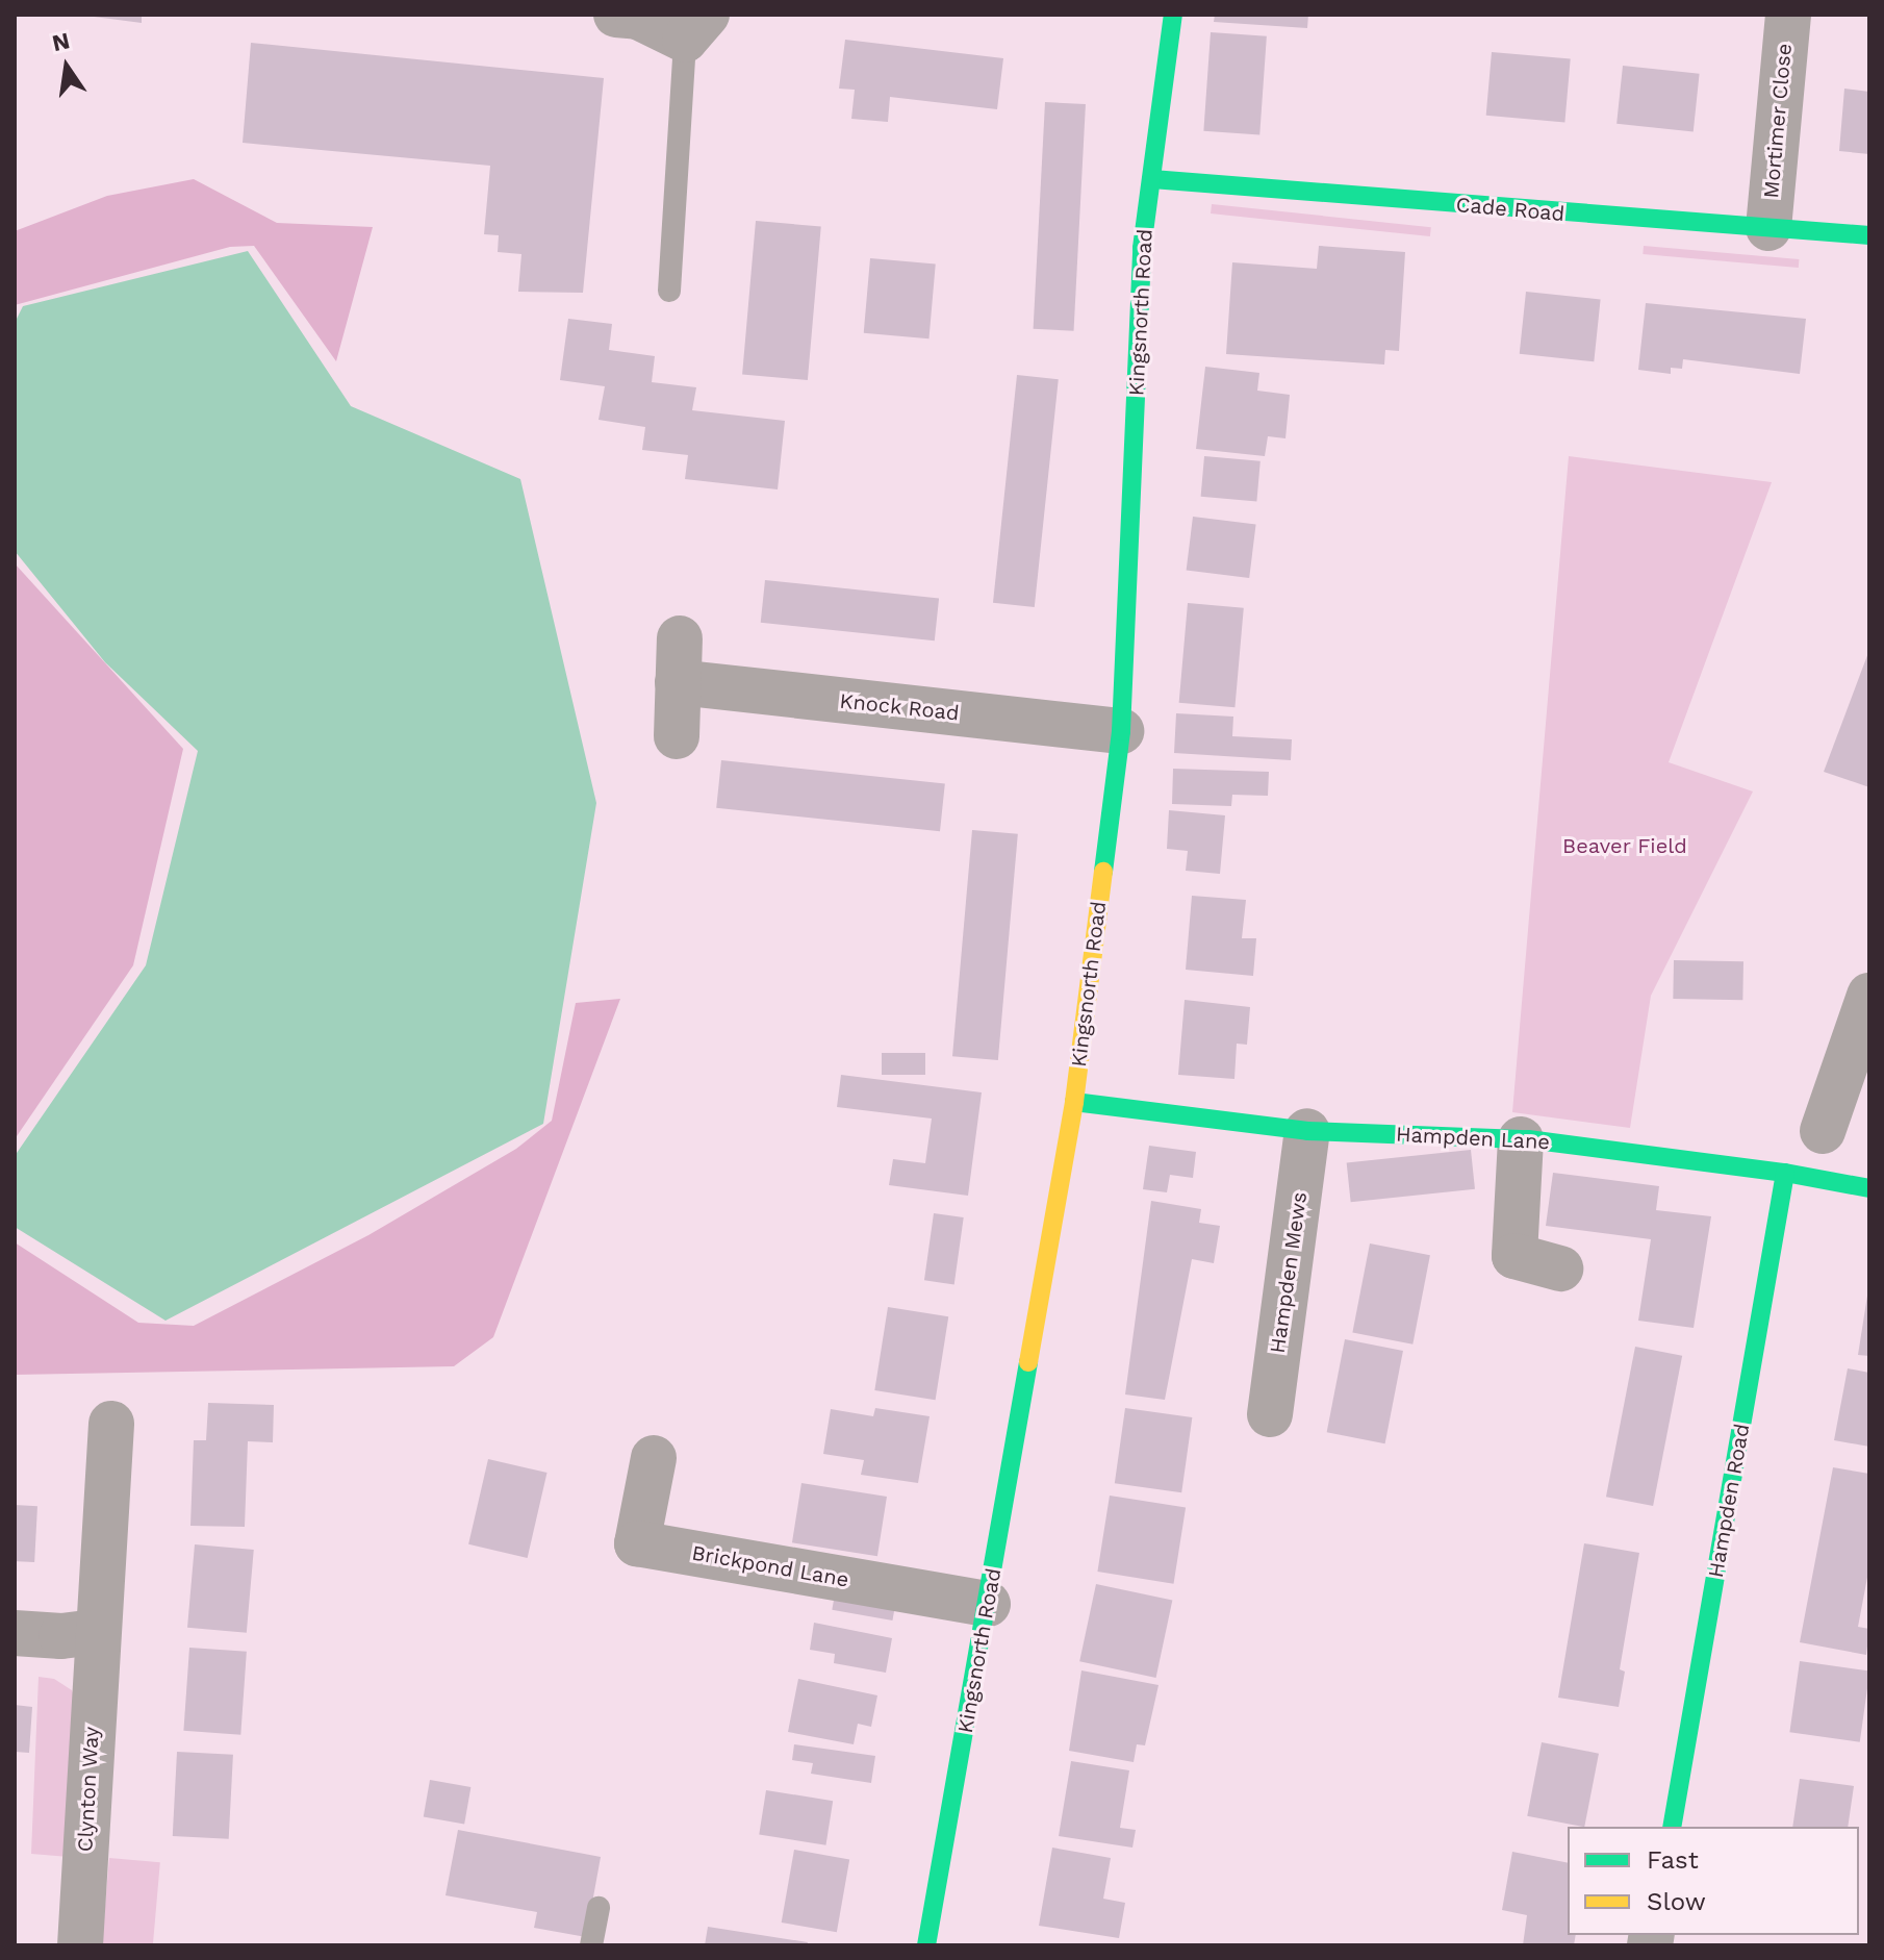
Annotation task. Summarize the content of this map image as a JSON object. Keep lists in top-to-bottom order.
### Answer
{
  "streets": {
    "street": [
      "Mortimer Close",
      "Cade Road",
      "Kingsnorth Road",
      "Knock Road",
      "Hampden Lane",
      "Hampden Mews",
      "Hampden Road",
      "Brickpond Lane",
      "Clynton Way"
    ]
  },
  "crossings": [
    ["Mortimer Close", "Cade Road"],
    ["Cade Road", "Kingsnorth Road"],
    ["Kingsnorth Road", "Knock Road"],
    ["Kingsnorth Road", "Hampden Lane"],
    ["Kingsnorth Road", "Brickpond Lane"],
    ["Hampden Lane", "Hampden Mews"],
    ["Hampden Lane", "Hampden Road"]
  ],
  "parks": ["Beaver Field"],
  "legend": ["Fast", "Slow"],
  "north": "top"
}
